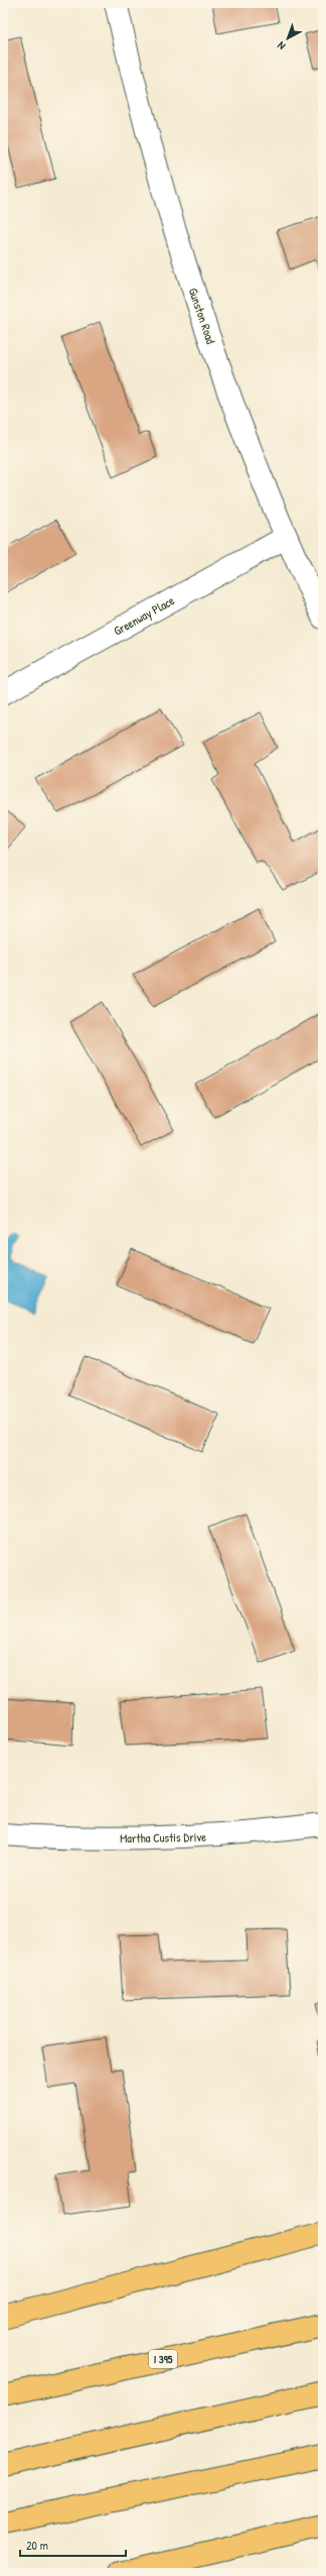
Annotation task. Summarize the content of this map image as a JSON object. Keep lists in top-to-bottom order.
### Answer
{
  "streets": {
    "highway": ["I 395"],
    "street": ["Gunston Road", "Greenway Place", "Martha Custis Drive"]
  },
  "crossings": [
    ["Gunston Road", "Greenway Place"]
  ],
  "scale_bar": "20 m",
  "north": "bottom left"
}
